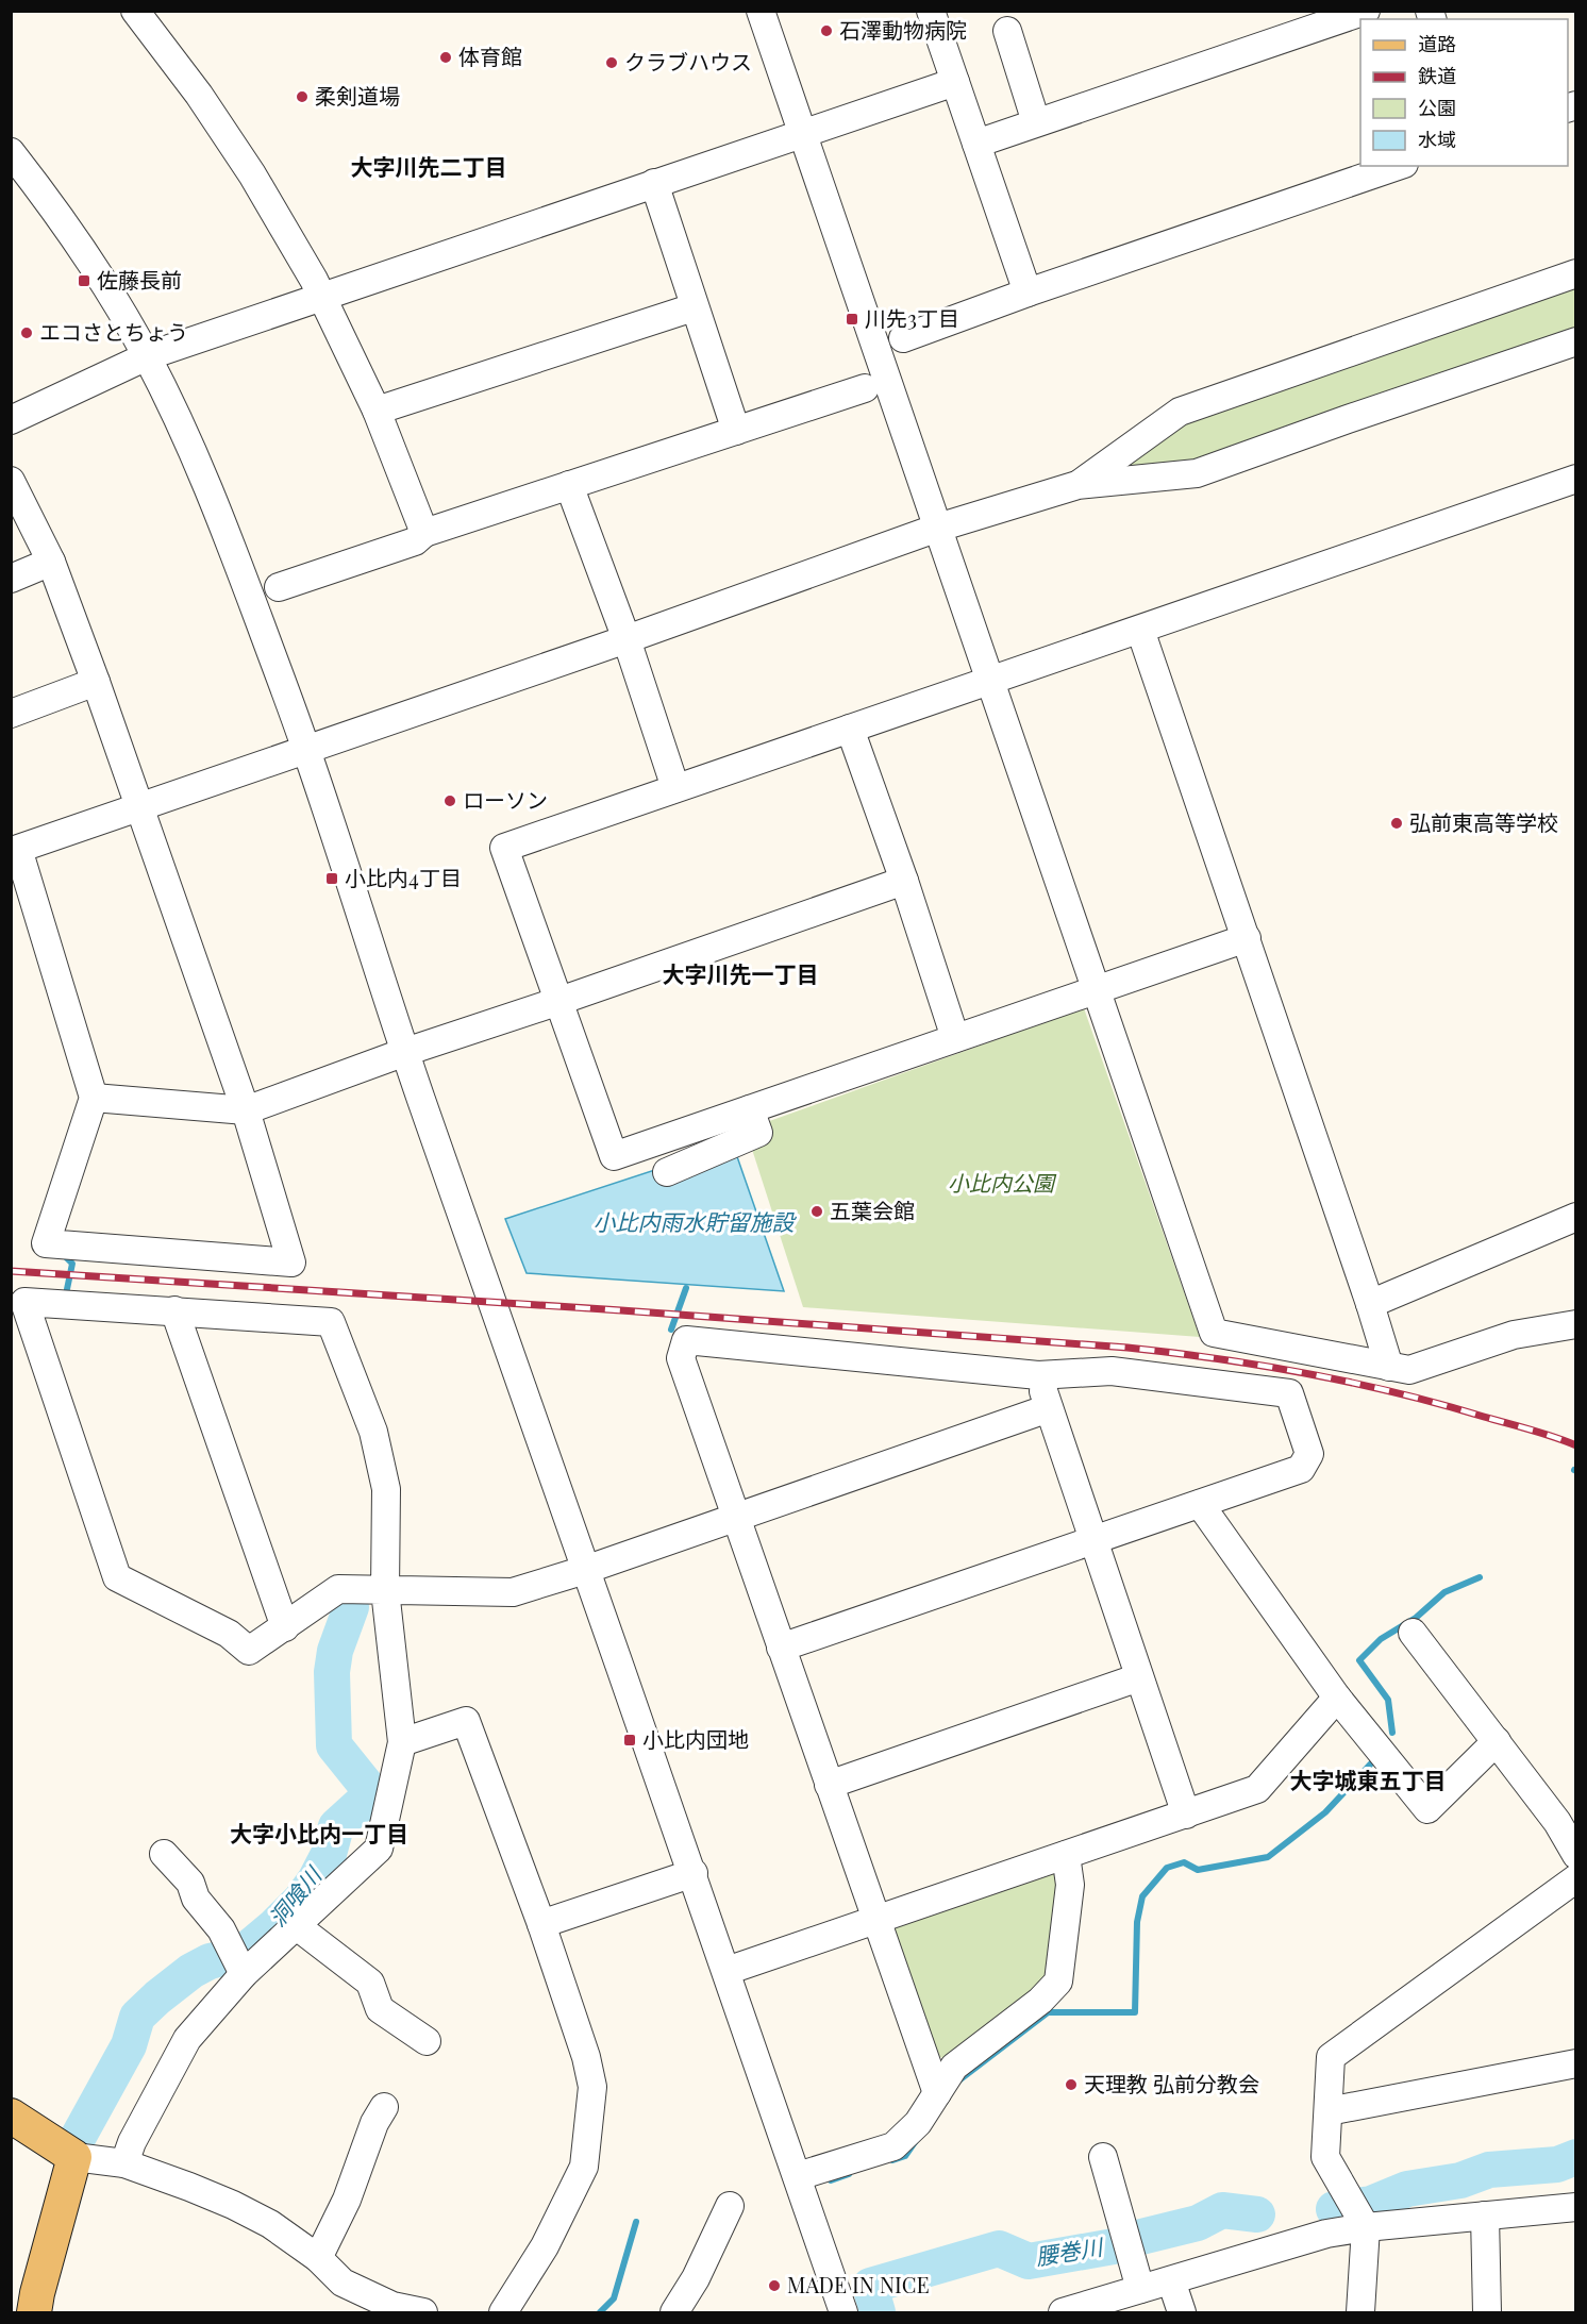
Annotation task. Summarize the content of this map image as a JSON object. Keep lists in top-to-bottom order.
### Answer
{
  "districts": [
    "大字川先二丁目",
    "大字川先一丁目",
    "大字城東五丁目",
    "大字小比内一丁目"
  ],
  "water": ["小比内雨水貯留施設", "洞喰川", "腰巻川"],
  "parks": ["小比内公園"],
  "places": {
    "other": [
      "石澤動物病院",
      "体育館",
      "クラブハウス",
      "柔剣道場",
      "エコさとちょう",
      "ローソン",
      "弘前東高等学校",
      "五葉会館",
      "天理教 弘前分教会",
      "MADE IN NICE"
    ],
    "transit": [
      "佐藤長前",
      "川先3丁目",
      "小比内4丁目",
      "小比内団地"
    ]
  },
  "legend": [
    "道路",
    "鉄道",
    "公園",
    "水域"
  ]
}
